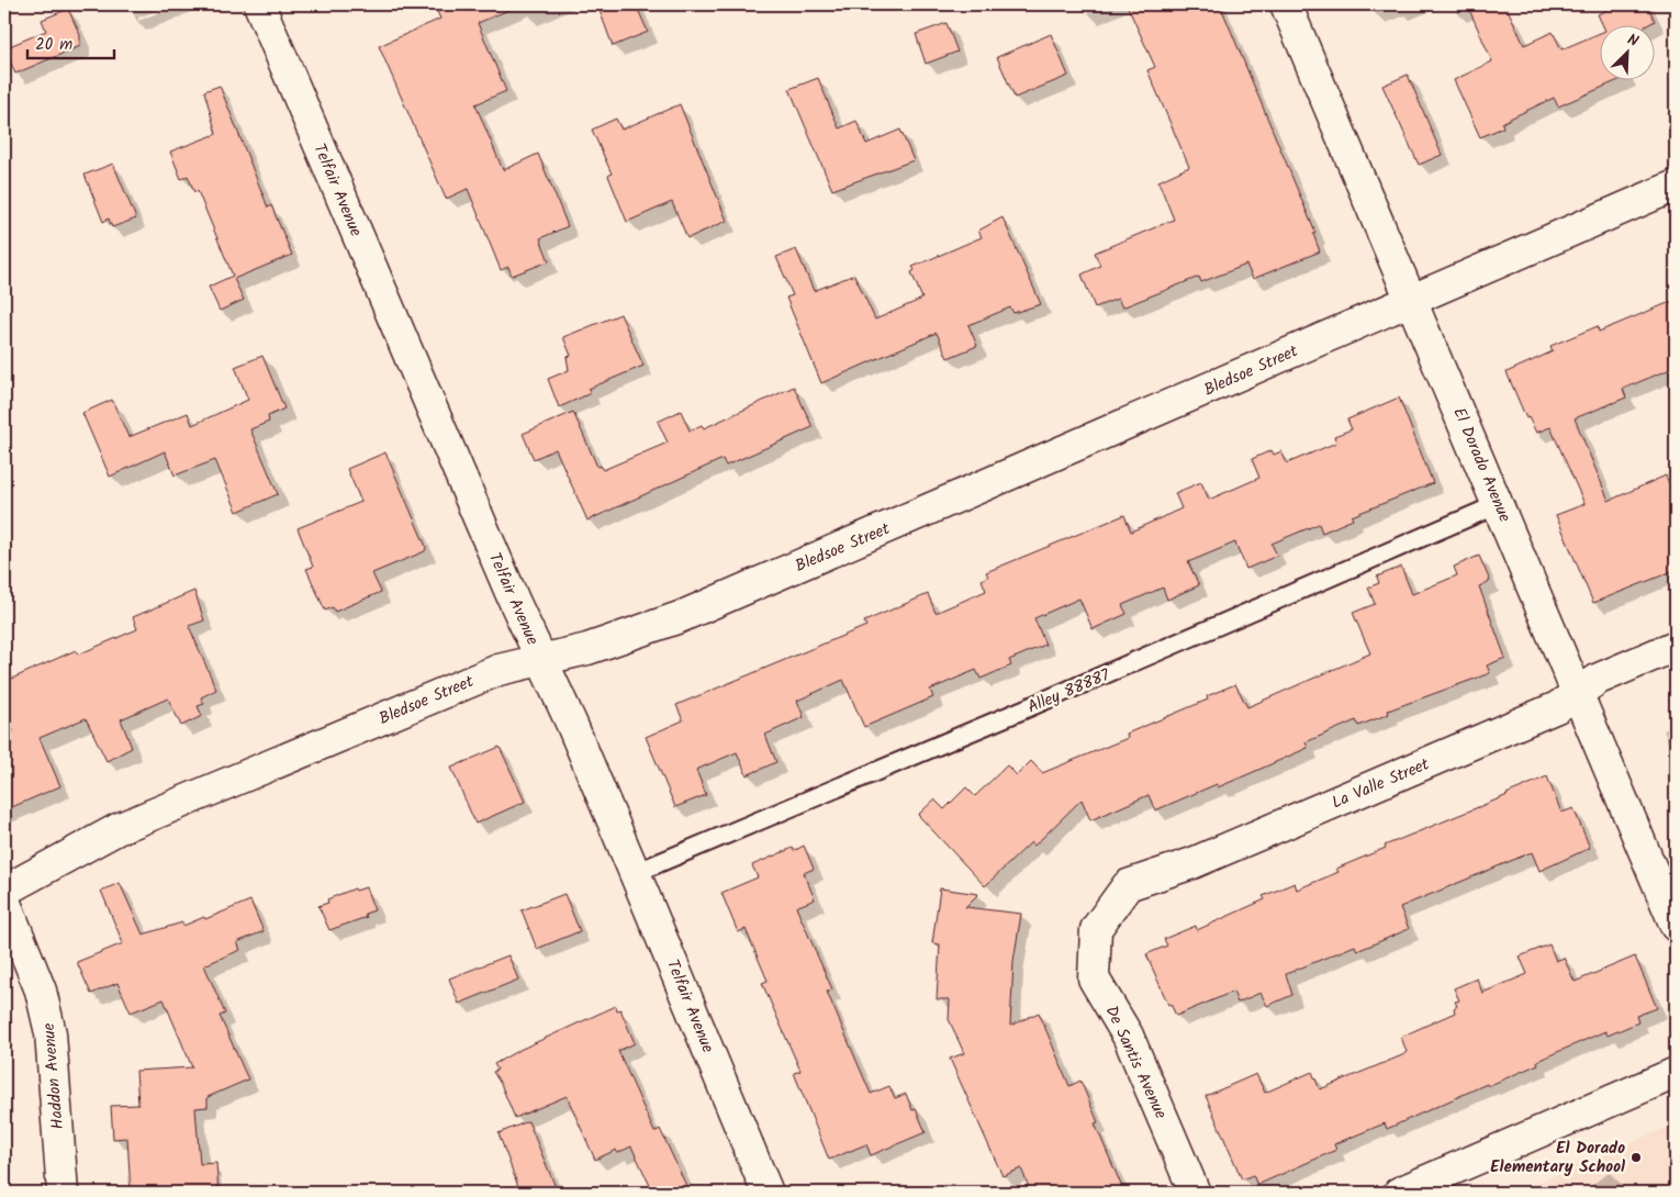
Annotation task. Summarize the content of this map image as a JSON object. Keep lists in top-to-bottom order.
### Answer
{
  "streets": {
    "street": [
      "Telfair Avenue",
      "Bledsoe Street",
      "El Dorado Avenue",
      "La Valle Street",
      "De Santis Avenue",
      "Haddon Avenue"
    ],
    "lane": ["Alley 88887"]
  },
  "crossings": [
    ["Telfair Avenue", "Bledsoe Street"],
    ["Telfair Avenue", "Alley 88887"],
    ["Bledsoe Street", "El Dorado Avenue"],
    ["El Dorado Avenue", "Alley 88887"],
    ["El Dorado Avenue", "La Valle Street"],
    ["La Valle Street", "De Santis Avenue"]
  ],
  "places": ["El Dorado Elementary School"],
  "scale_bar": "20 m",
  "north": "top right"
}
